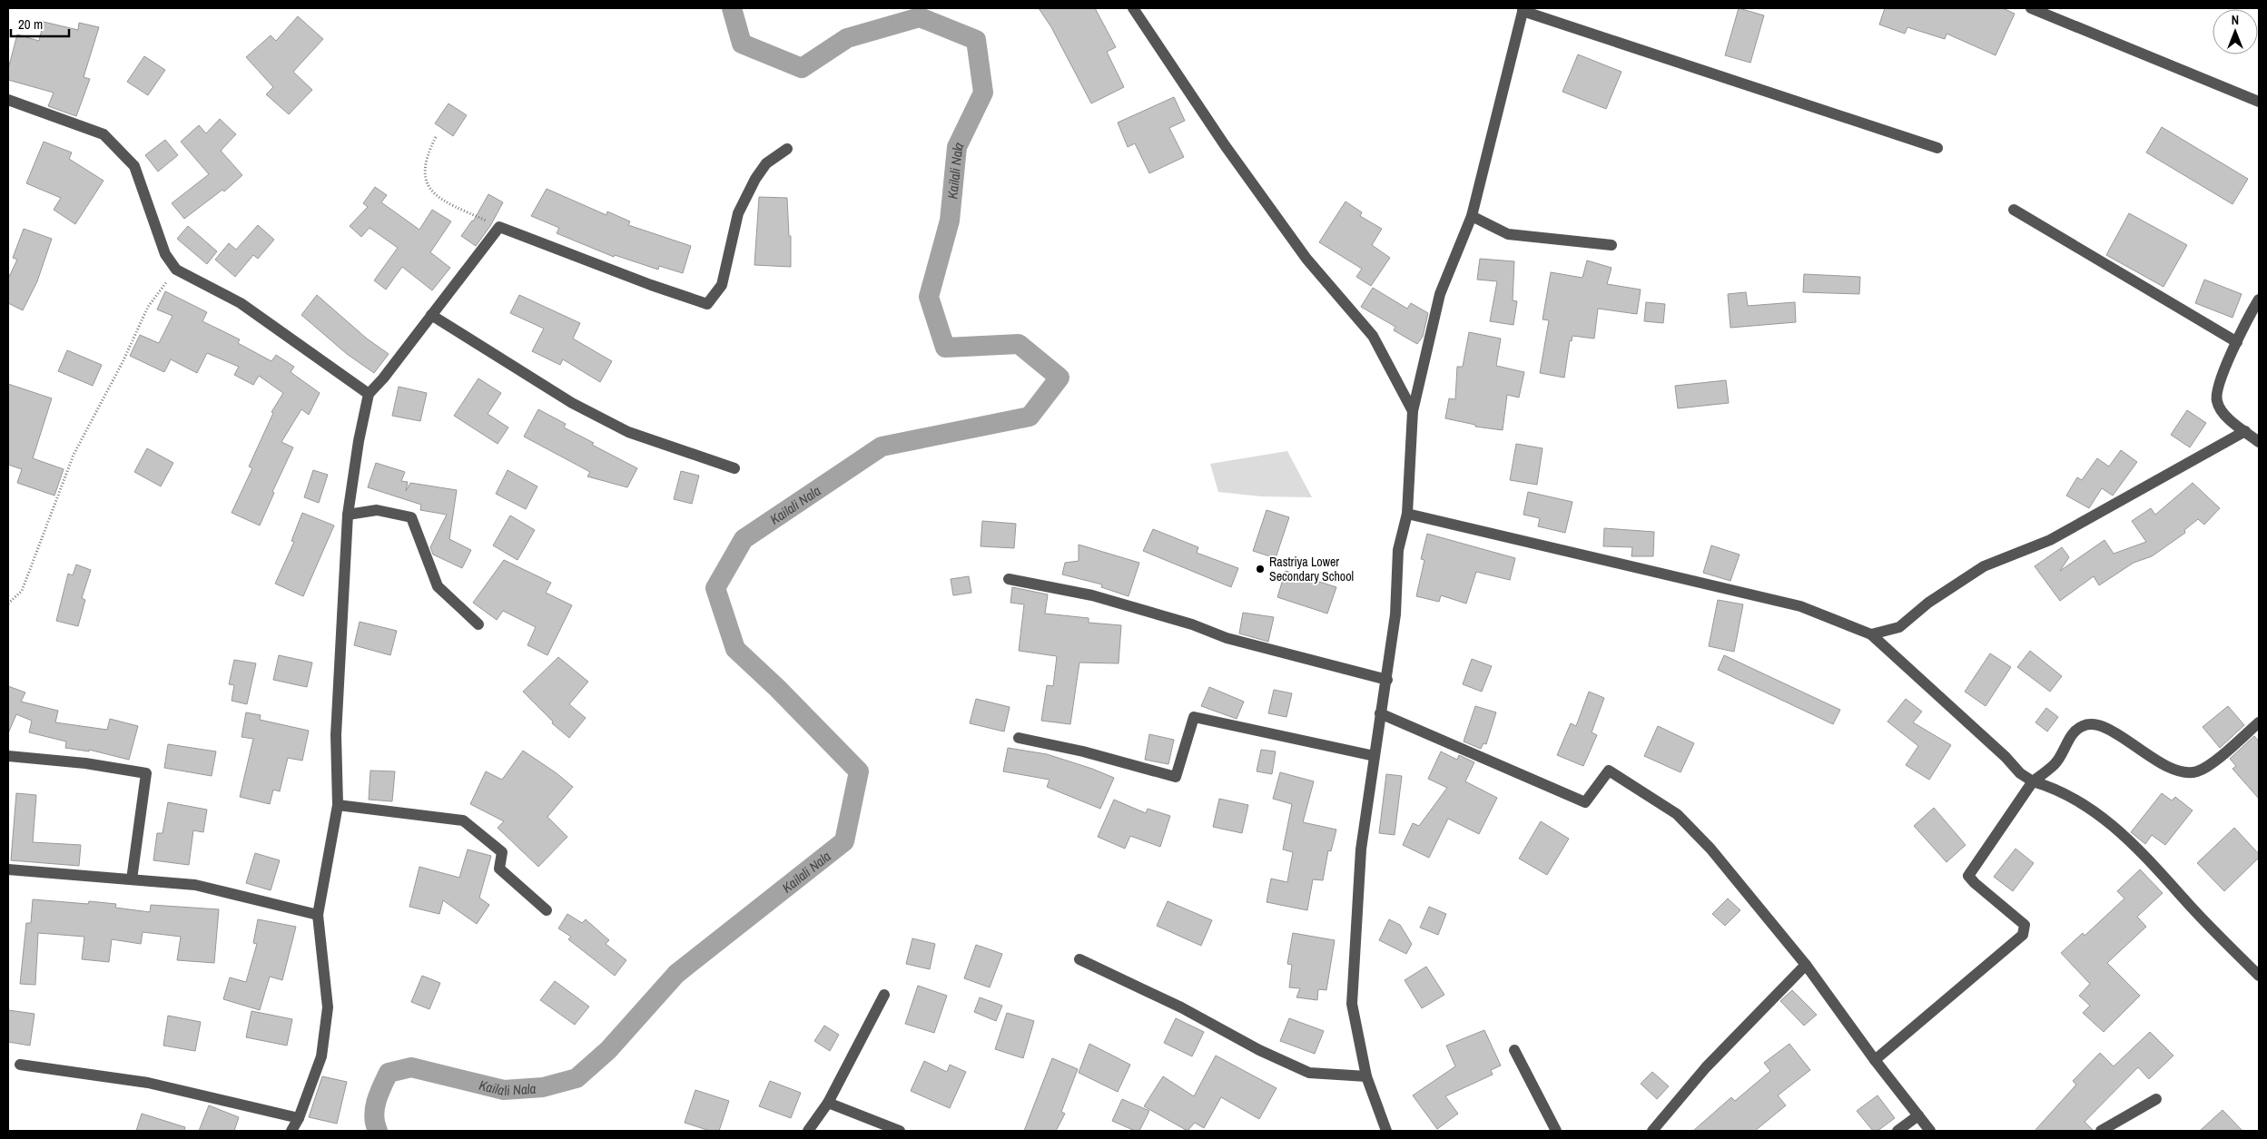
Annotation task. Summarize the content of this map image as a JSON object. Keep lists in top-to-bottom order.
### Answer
{
  "water": ["Kailali Nala"],
  "places": ["Rastriya Lower Secondary School"],
  "scale_bar": "20 m",
  "north": "top"
}
